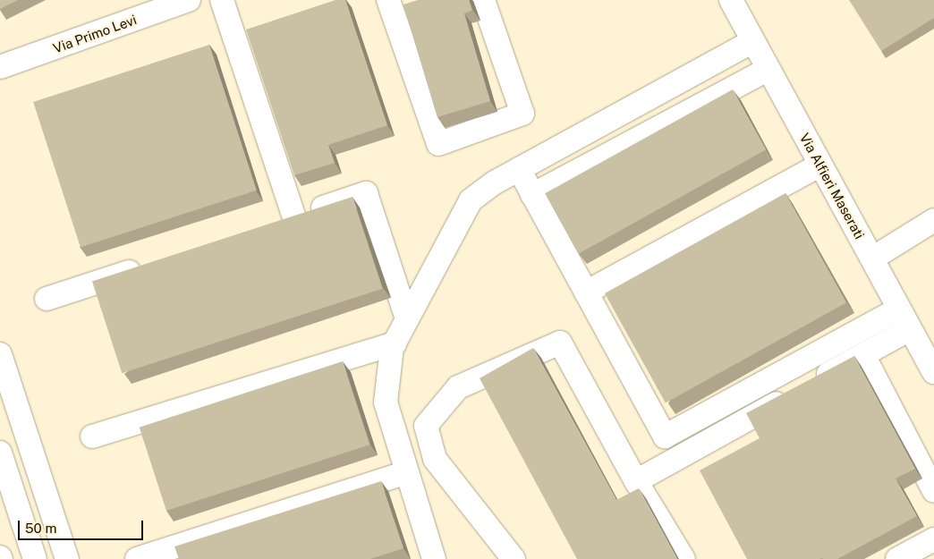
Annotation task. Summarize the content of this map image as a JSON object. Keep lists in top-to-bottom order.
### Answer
{
  "streets": {
    "street": ["Via Primo Levi", "Via Alfieri Maserati"]
  },
  "scale_bar": "50 m"
}
